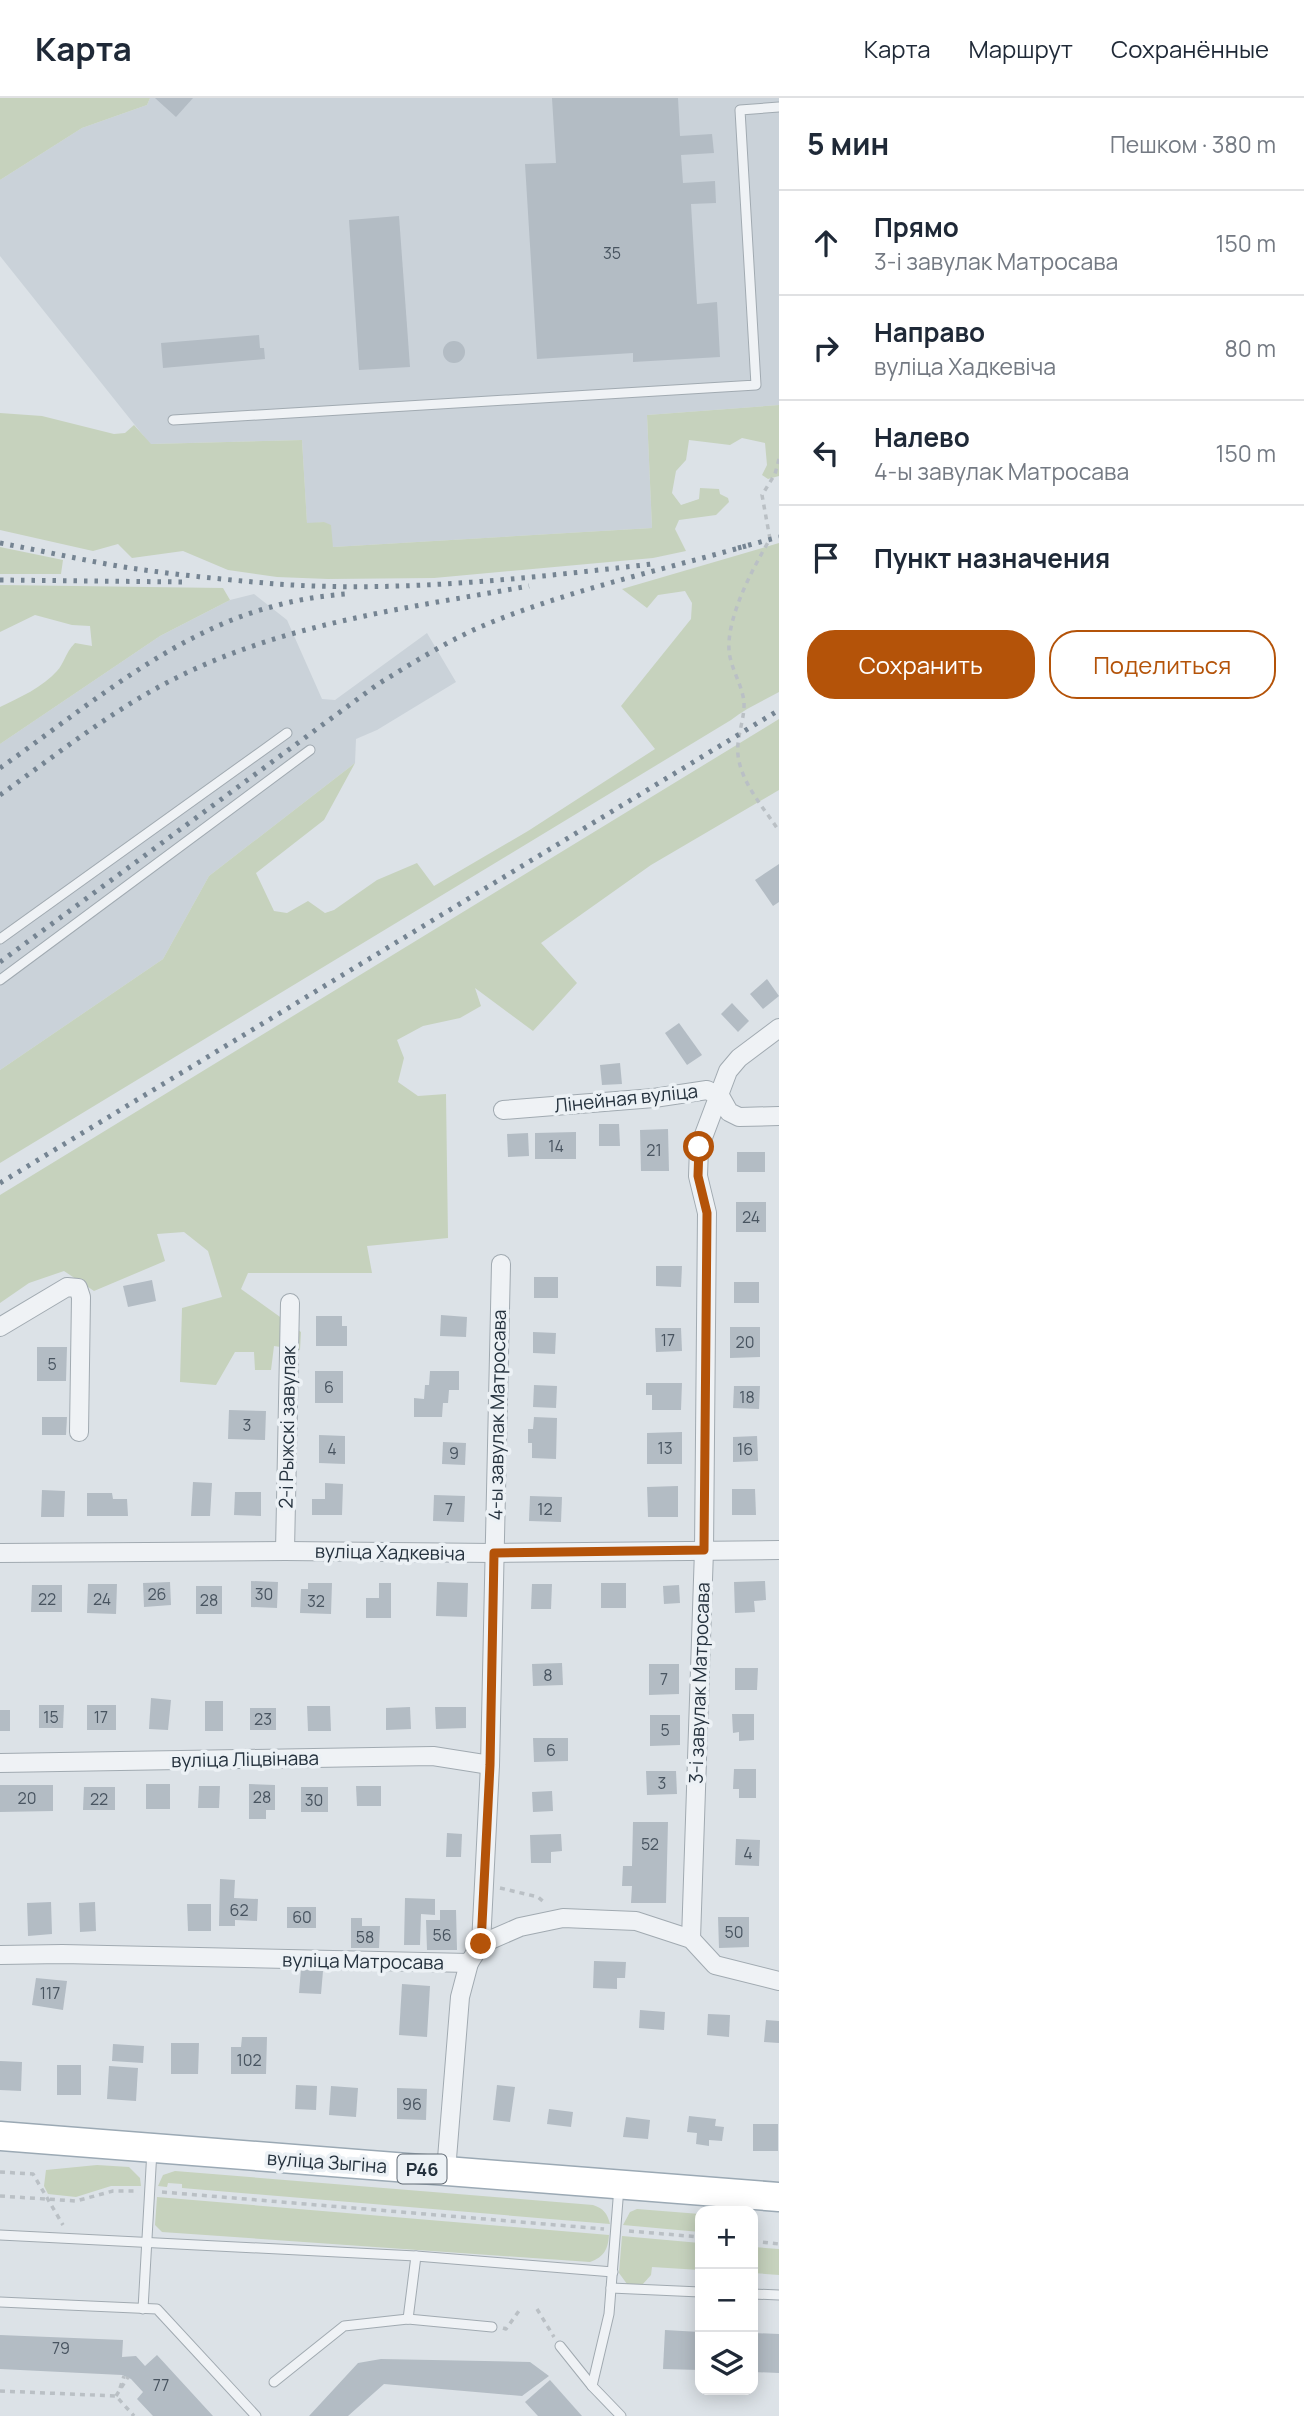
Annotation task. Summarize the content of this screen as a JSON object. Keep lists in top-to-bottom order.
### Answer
{
  "streets": {
    "main road": ["вуліца Зыгіна", "Р46"],
    "street": [
      "Лінейная вуліца",
      "4-ы завулак Матросава",
      "2-і Рыжскі завулак",
      "вуліца Хадкевіча",
      "3-і завулак Матросава",
      "вуліца Ліцвінава",
      "вуліца Матросава"
    ]
  },
  "crossings": [
    ["Лінейная вуліца", "3-і завулак Матросава"],
    ["4-ы завулак Матросава", "вуліца Хадкевіча"],
    ["4-ы завулак Матросава", "вуліца Ліцвінава"],
    ["4-ы завулак Матросава", "вуліца Матросава"],
    ["2-і Рыжскі завулак", "вуліца Хадкевіча"],
    ["вуліца Хадкевіча", "3-і завулак Матросава"]
  ],
  "house_numbers": [
    "35",
    "14",
    "21",
    "24",
    "17",
    "20",
    "5",
    "6",
    "18",
    "3",
    "13",
    "4",
    "16",
    "9",
    "7",
    "12",
    "26",
    "30",
    "22",
    "24",
    "28",
    "32",
    "8",
    "7",
    "15",
    "17",
    "23",
    "5",
    "6",
    "3",
    "28",
    "20",
    "22",
    "30",
    "52",
    "4",
    "62",
    "60",
    "50",
    "56",
    "58",
    "117",
    "102",
    "96",
    "79",
    "77"
  ],
  "page": {
    "header": "Карта",
    "nav": ["Карта", "Маршрут", "Сохранённые"],
    "heading": ["5 мин", "Пешком · 380 m"],
    "list": [
      ["Прямо", "3-і завулак Матросава", "150 m"],
      ["Направо", "вуліца Хадкевіча", "80 m"],
      ["Налево", "4-ы завулак Матросава", "150 m"],
      "Пункт назначения"
    ],
    "buttons": ["Сохранить", "Поделиться"],
    "map_buttons": ["+", "−"]
  }
}
